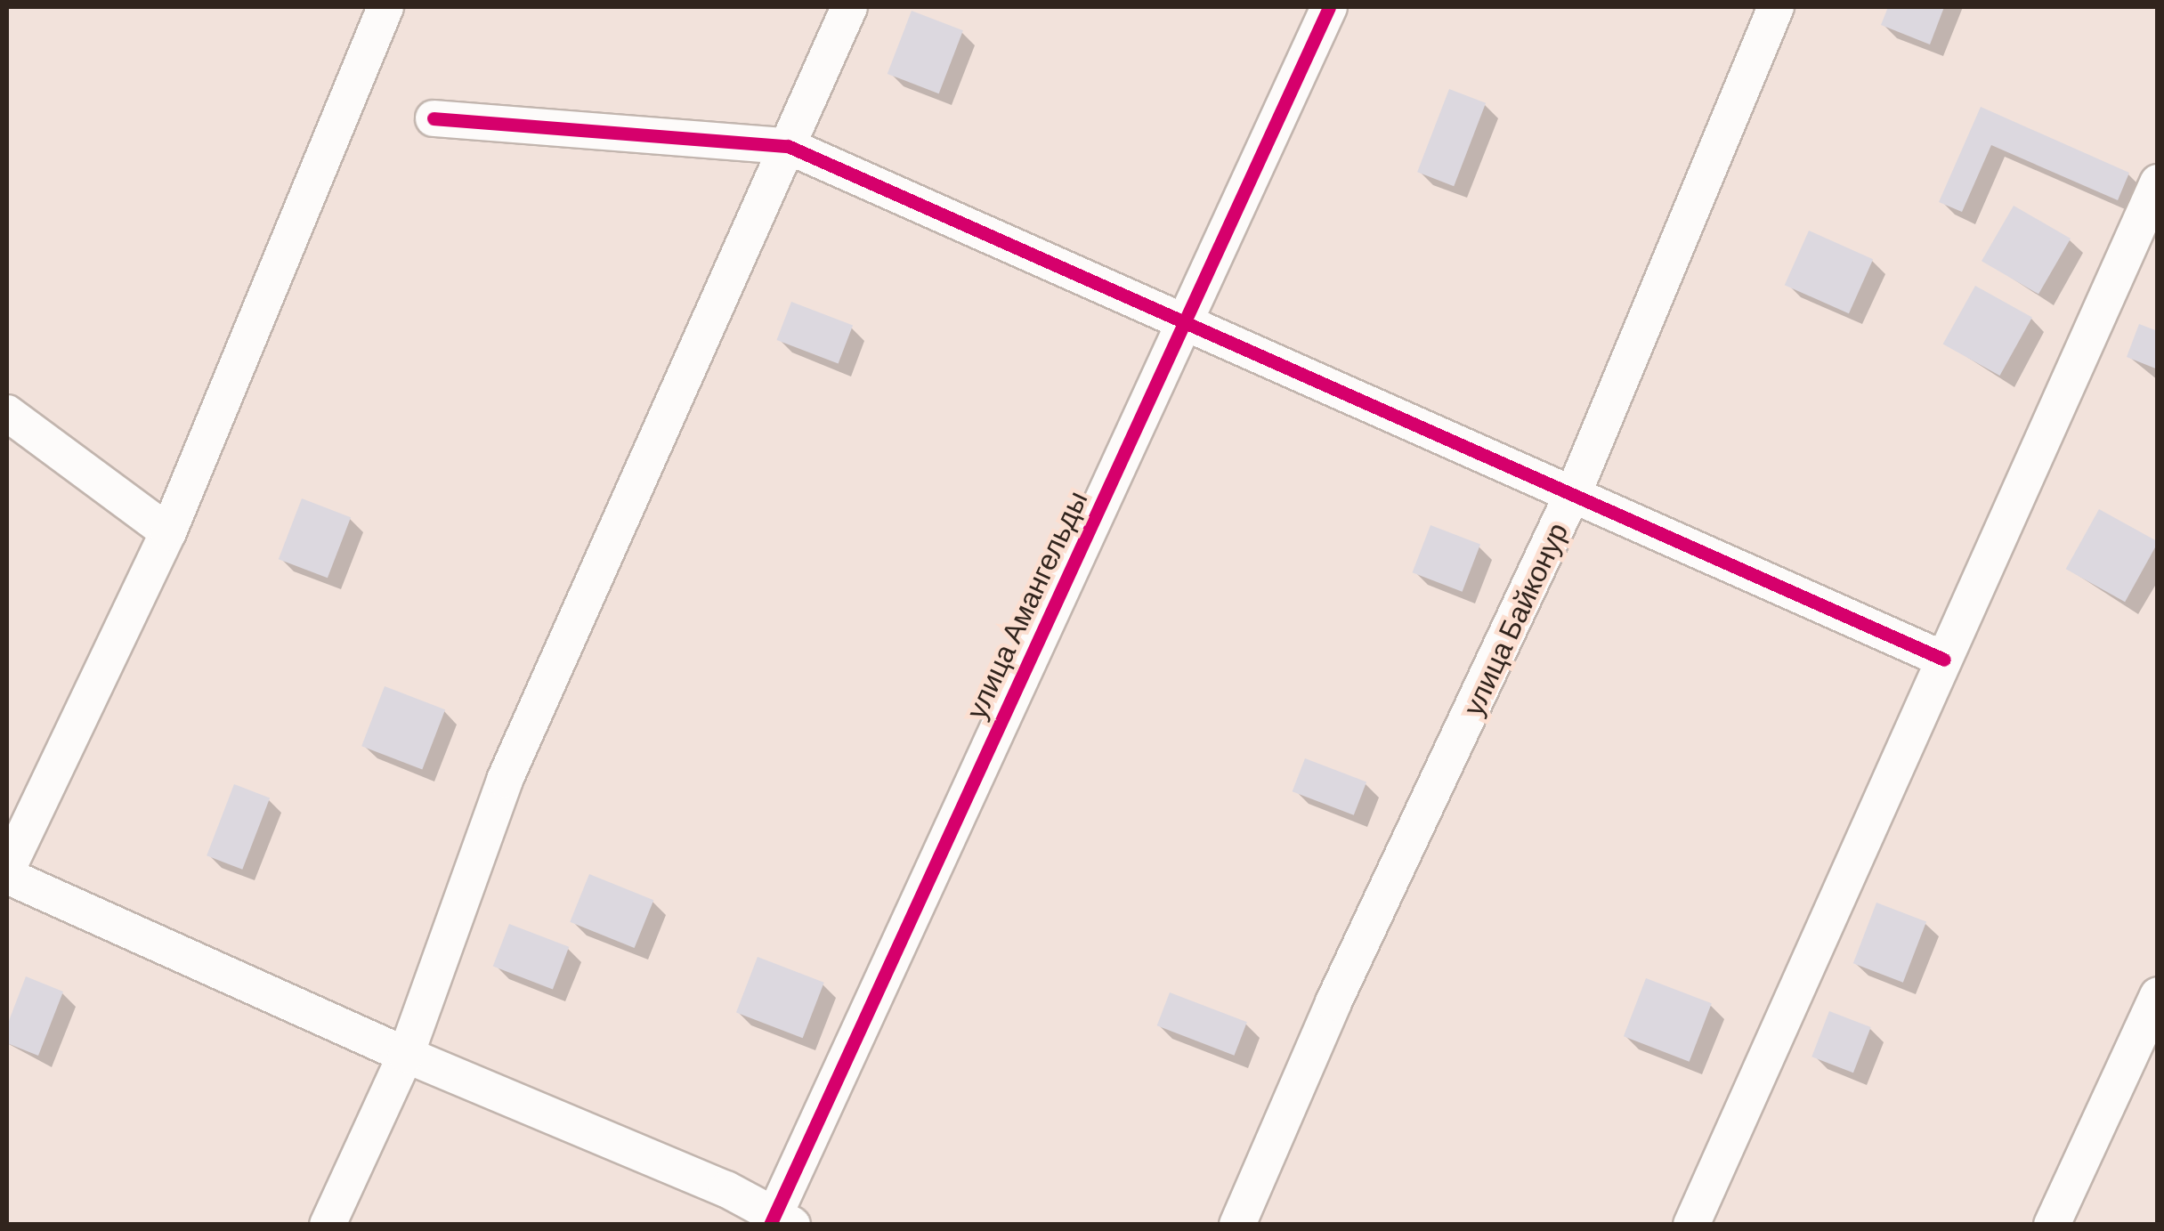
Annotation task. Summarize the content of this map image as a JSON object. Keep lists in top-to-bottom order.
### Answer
{
  "streets": {
    "street": ["улица Амангельды", "улица Байконур"]
  }
}
